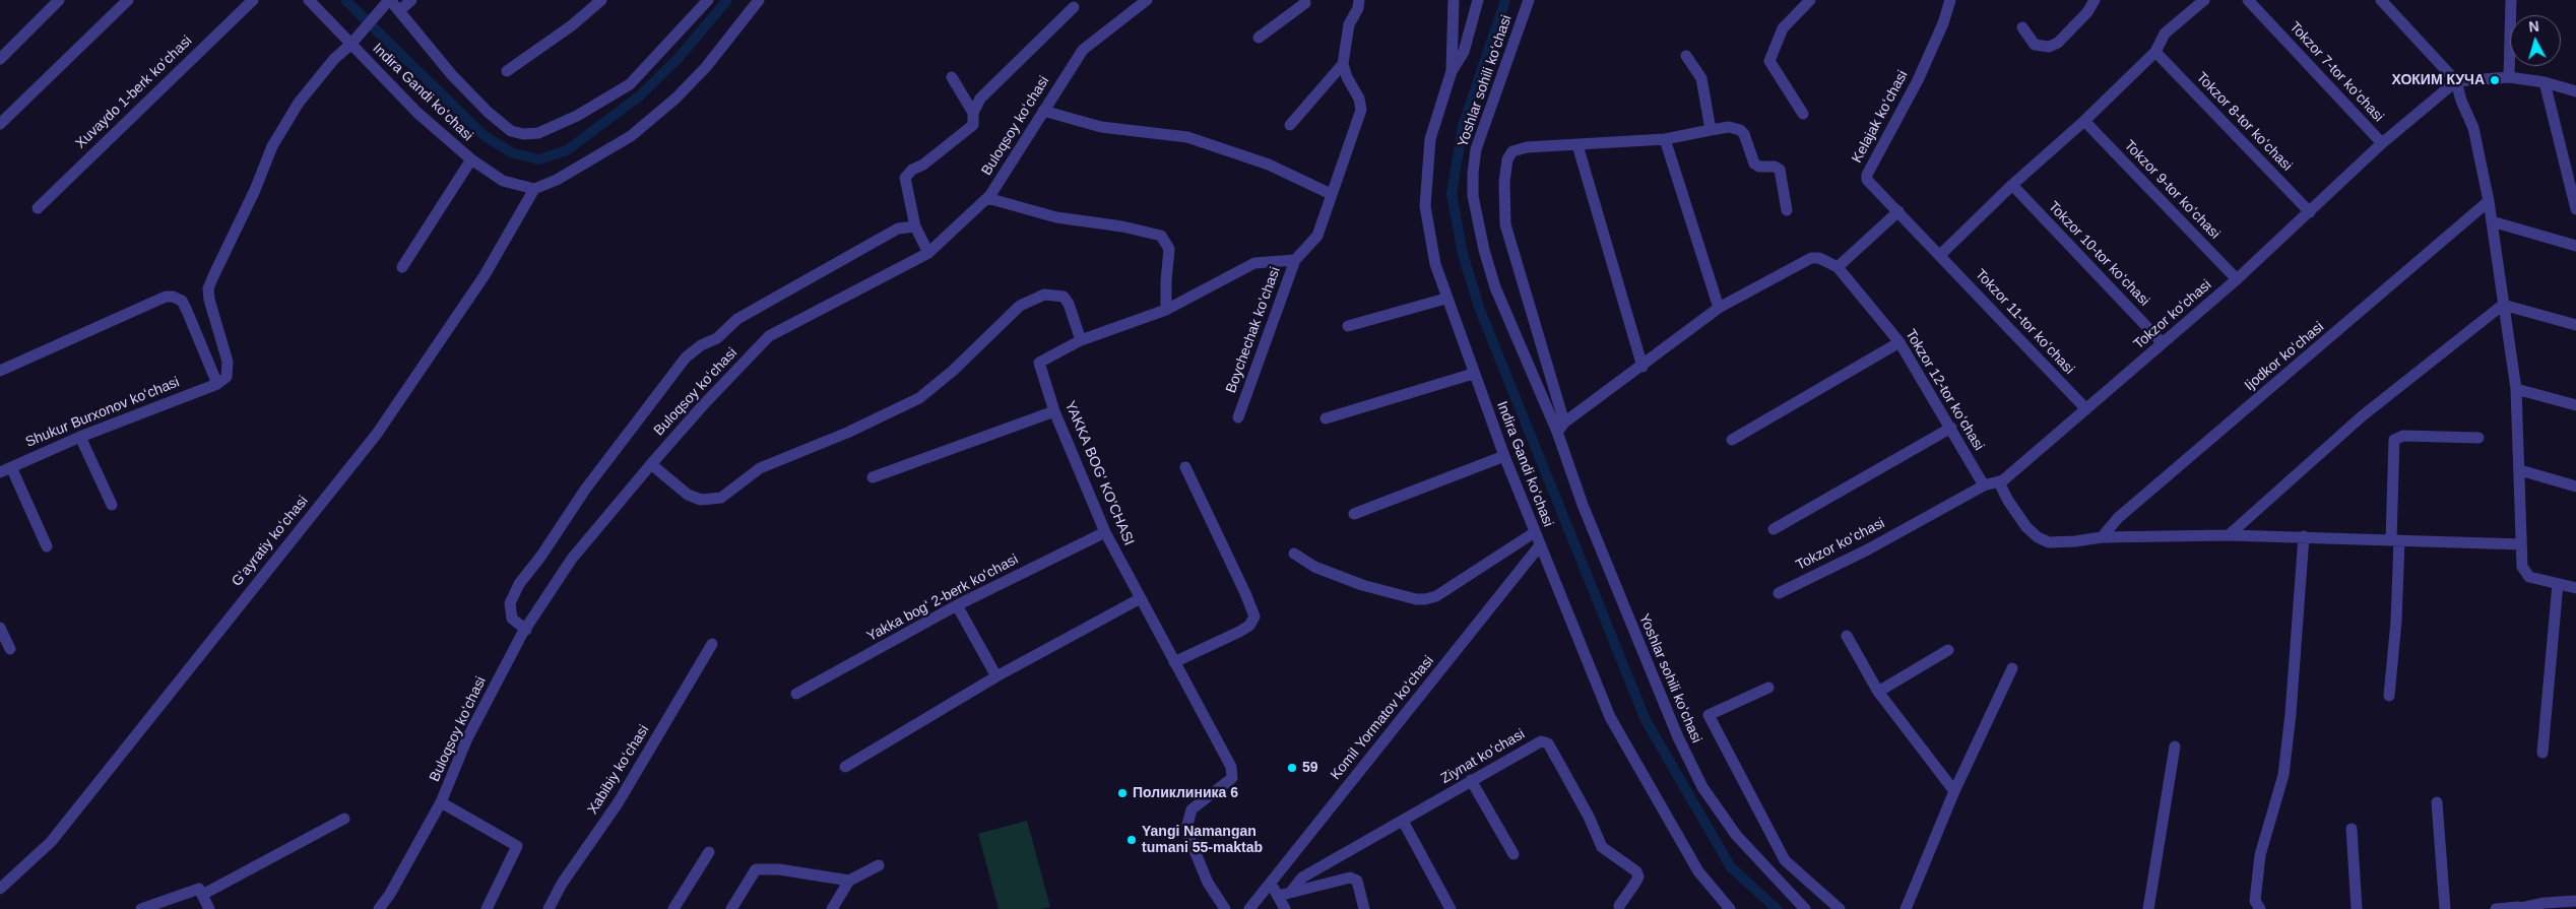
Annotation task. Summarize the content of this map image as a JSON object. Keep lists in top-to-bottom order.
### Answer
{
  "streets": {
    "street": [
      "Tokzor 7-tor koʻchasi",
      "Yoshlar sohili koʻchasi",
      "Xuvaydo 1-berk koʻchasi",
      "Indira Gandi koʻchasi",
      "Kelajak koʻchasi",
      "Tokzor 8-tor koʻchasi",
      "Buloqsoy koʻchasi",
      "Tokzor 9-tor koʻchasi",
      "Tokzor 10-tor koʻchasi",
      "Tokzor koʻchasi",
      "Tokzor 11-tor koʻchasi",
      "Boychechak koʻchasi",
      "Ijodkor koʻchasi",
      "Tokzor 12-tor koʻchasi",
      "Shukur Burxonov koʻchasi",
      "YAKKA BOG' KO'CHASI",
      "Gʻayratiy koʻchasi",
      "Yakka bogʻ 2-berk koʻchasi",
      "Komil Yormatov koʻchasi",
      "Ziynat koʻchasi",
      "Xabibiy koʻchasi"
    ]
  },
  "crossings": [
    ["Tokzor 7-tor koʻchasi", "Tokzor koʻchasi"],
    ["Indira Gandi koʻchasi", "Gʻayratiy koʻchasi"],
    ["Indira Gandi koʻchasi", "Komil Yormatov koʻchasi"],
    ["Kelajak koʻchasi", "Tokzor 11-tor koʻchasi"],
    ["Tokzor 8-tor koʻchasi", "Tokzor koʻchasi"],
    ["Tokzor 9-tor koʻchasi", "Tokzor koʻchasi"],
    ["Tokzor 10-tor koʻchasi", "Tokzor koʻchasi"],
    ["Tokzor koʻchasi", "Tokzor 11-tor koʻchasi"],
    ["Tokzor koʻchasi", "Tokzor 12-tor koʻchasi"],
    ["Boychechak koʻchasi", "YAKKA BOG' KO'CHASI"],
    ["YAKKA BOG' KO'CHASI", "Yakka bogʻ 2-berk koʻchasi"]
  ],
  "places": [
    "ХОКИМ КУЧА",
    "59",
    "Поликлиника 6",
    "Yangi Namangan tumani 55-maktab"
  ],
  "north": "top"
}
